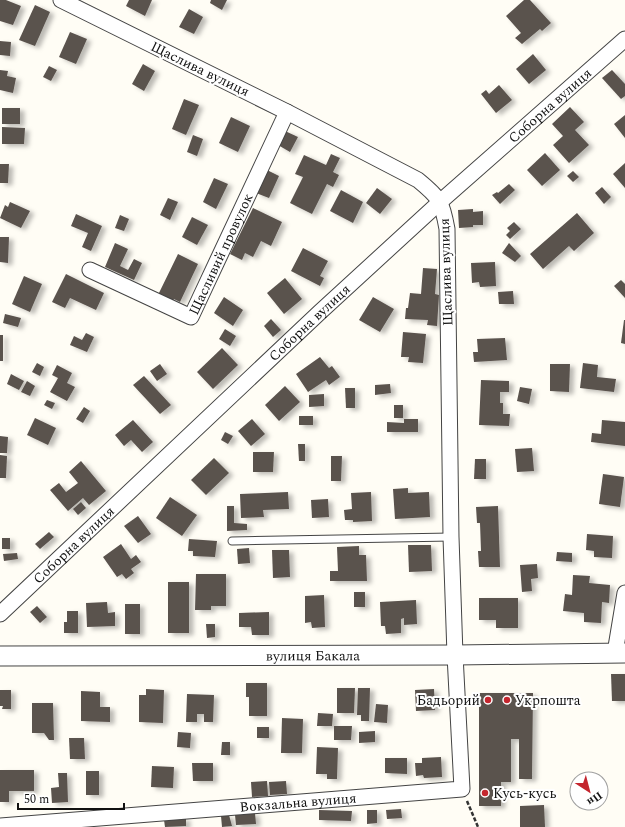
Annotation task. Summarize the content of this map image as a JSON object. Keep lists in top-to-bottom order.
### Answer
{
  "streets": {
    "street": [
      "Щаслива вулиця",
      "Соборна вулиця",
      "Щасливий провулок",
      "вулиця Бакала",
      "Вокзальна вулиця"
    ]
  },
  "crossings": [
    ["Щаслива вулиця", "Соборна вулиця"],
    ["Щаслива вулиця", "Щасливий провулок"],
    ["Щаслива вулиця", "вулиця Бакала"]
  ],
  "places": ["Бадьорий", "Укрпошта", "Кусь-кусь"],
  "scale_bar": "50 m",
  "north": "bottom right"
}
